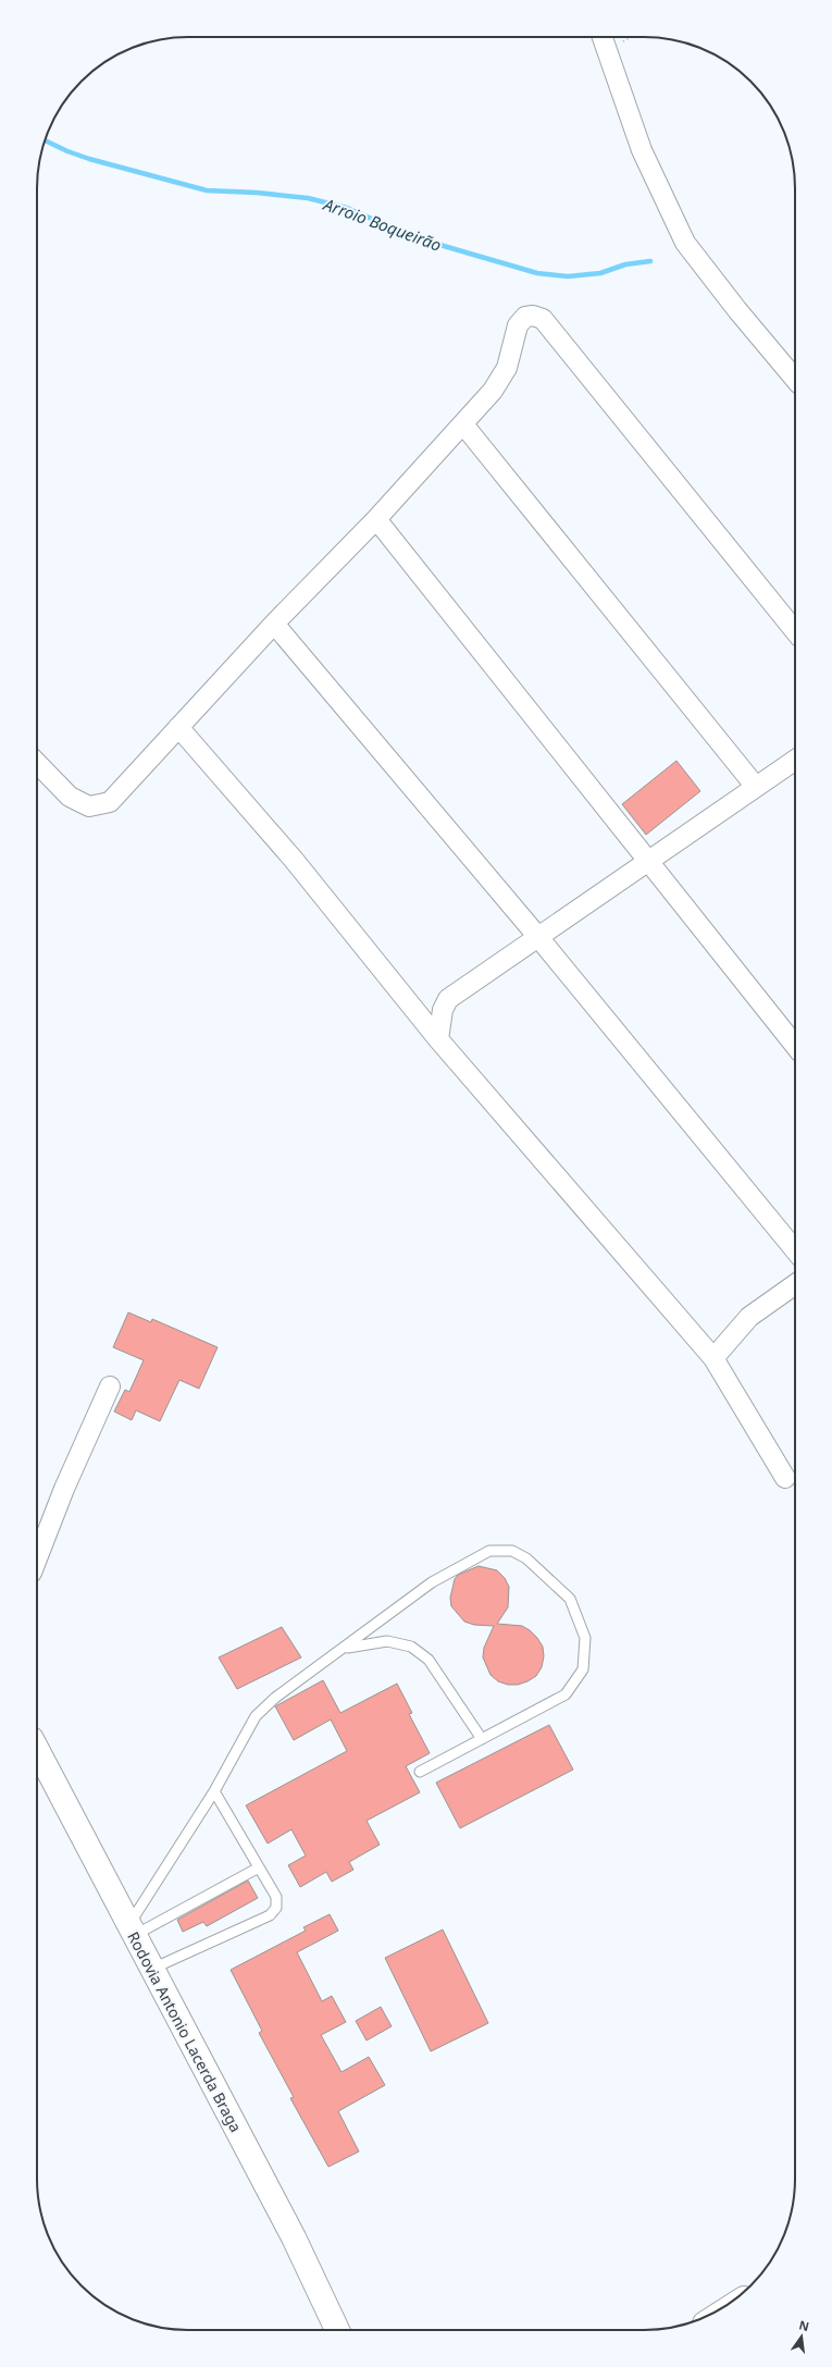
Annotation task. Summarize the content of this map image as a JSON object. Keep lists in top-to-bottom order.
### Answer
{
  "streets": {
    "main road": ["Rodovia Antonio Lacerda Braga"]
  },
  "water": ["Arroio Boqueirão"],
  "north": "top"
}
